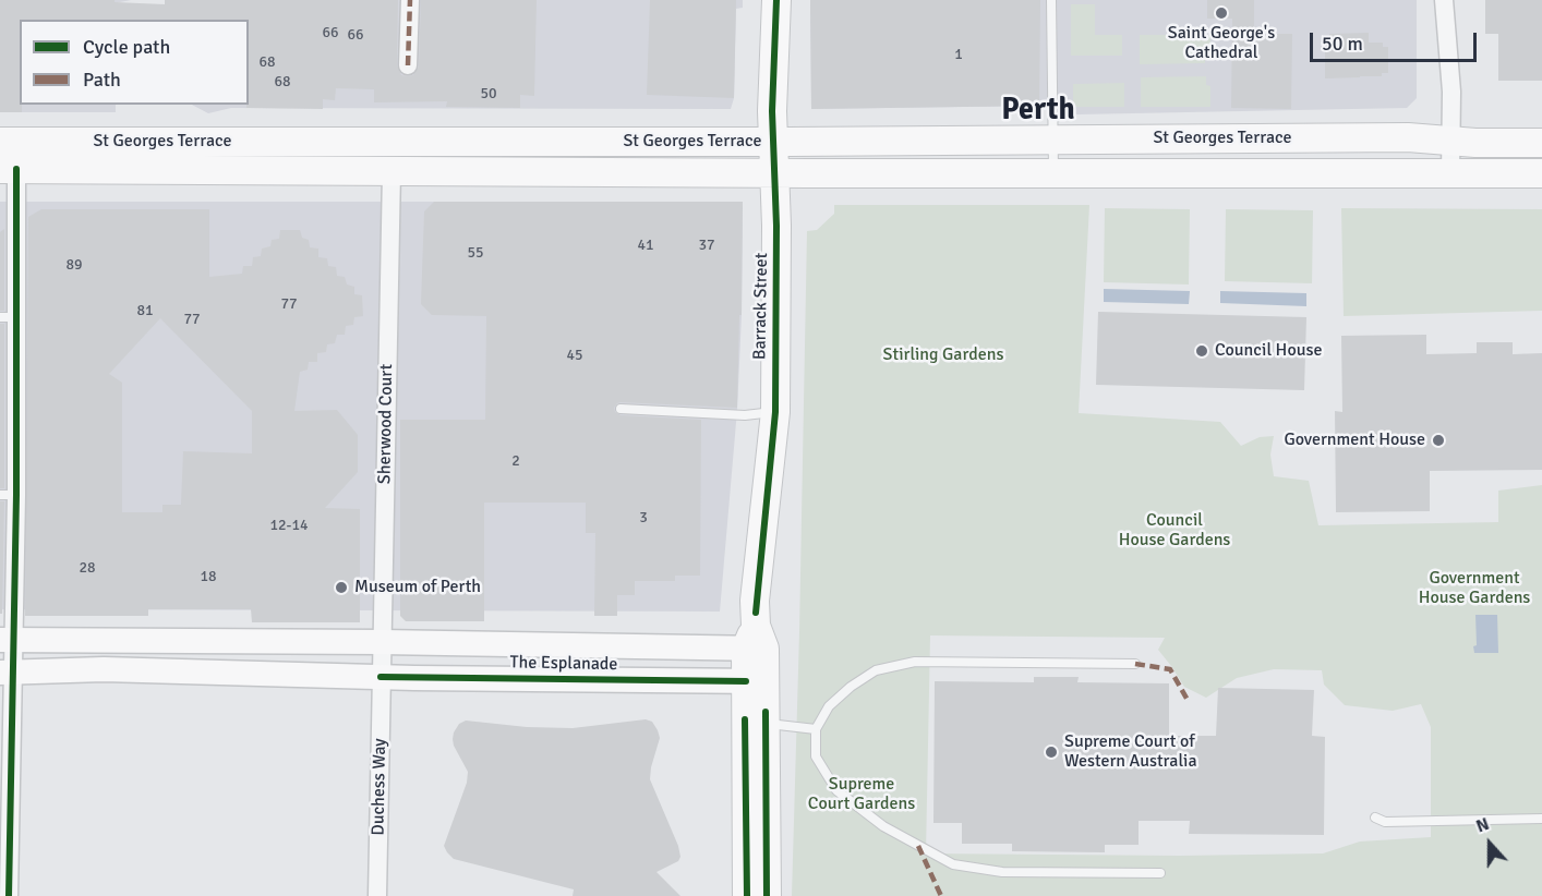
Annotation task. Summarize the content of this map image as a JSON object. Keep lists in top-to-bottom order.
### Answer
{
  "streets": {
    "main road": ["St Georges Terrace", "Barrack Street", "The Esplanade"],
    "street": ["Sherwood Court", "Duchess Way"]
  },
  "crossings": [
    ["St Georges Terrace", "Barrack Street"],
    ["St Georges Terrace", "Sherwood Court"],
    ["Barrack Street", "The Esplanade"],
    ["Sherwood Court", "The Esplanade"],
    ["Sherwood Court", "Duchess Way"],
    ["The Esplanade", "Duchess Way"]
  ],
  "districts": ["Perth"],
  "parks": [
    "Stirling Gardens",
    "Council House Gardens",
    "Government House Gardens",
    "Supreme Court Gardens"
  ],
  "places": [
    "Saint George's Cathedral",
    "Council House",
    "Government House",
    "Museum of Perth",
    "Supreme Court of Western Australia"
  ],
  "house_numbers": [
    "66",
    "66",
    "1",
    "68",
    "68",
    "50",
    "41",
    "37",
    "55",
    "89",
    "77",
    "81",
    "77",
    "45",
    "2",
    "3",
    "12-14",
    "28",
    "18"
  ],
  "legend": ["Cycle path", "Path"],
  "scale_bar": "50 m",
  "north": "top"
}
